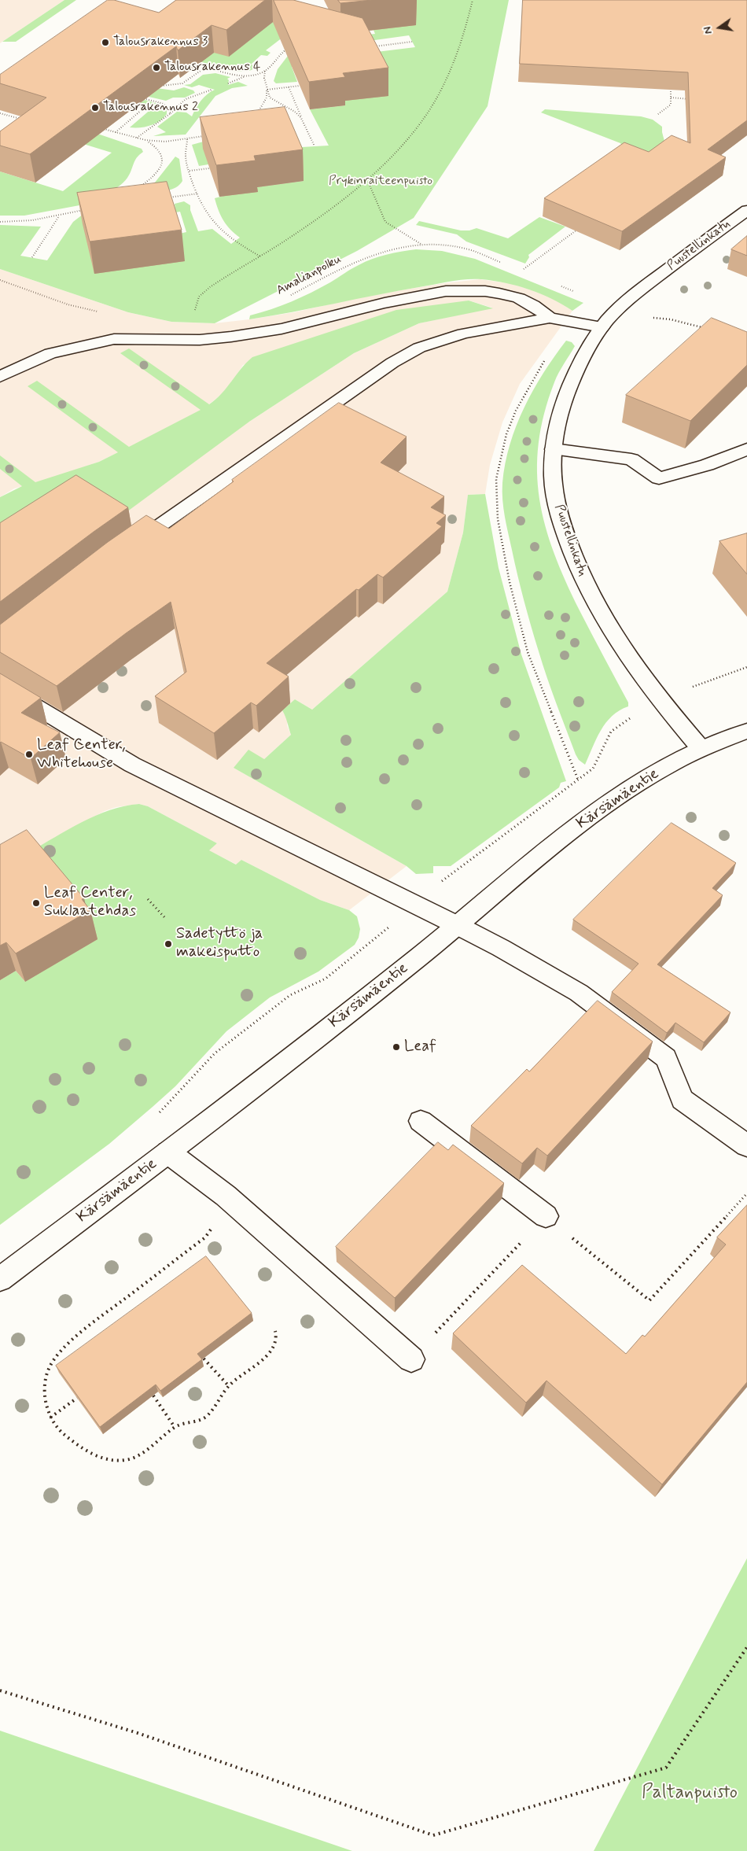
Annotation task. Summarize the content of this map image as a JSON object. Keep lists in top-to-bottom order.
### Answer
{
  "streets": {
    "street": ["Puustellinkatu", "Kärsämäentie"],
    "path": ["Amalianpolku"]
  },
  "crossings": [
    ["Puustellinkatu", "Kärsämäentie"]
  ],
  "parks": ["Prykinraiteenpuisto", "Paltanpuisto"],
  "places": [
    "Talousrakennus 3",
    "Talousrakennus 4",
    "Talousrakennus 2",
    "Leaf Center, Whitehouse",
    "Leaf Center, Suklaatehdas",
    "Sadetyttö ja makeisputto",
    "Leaf"
  ],
  "north": "left"
}
